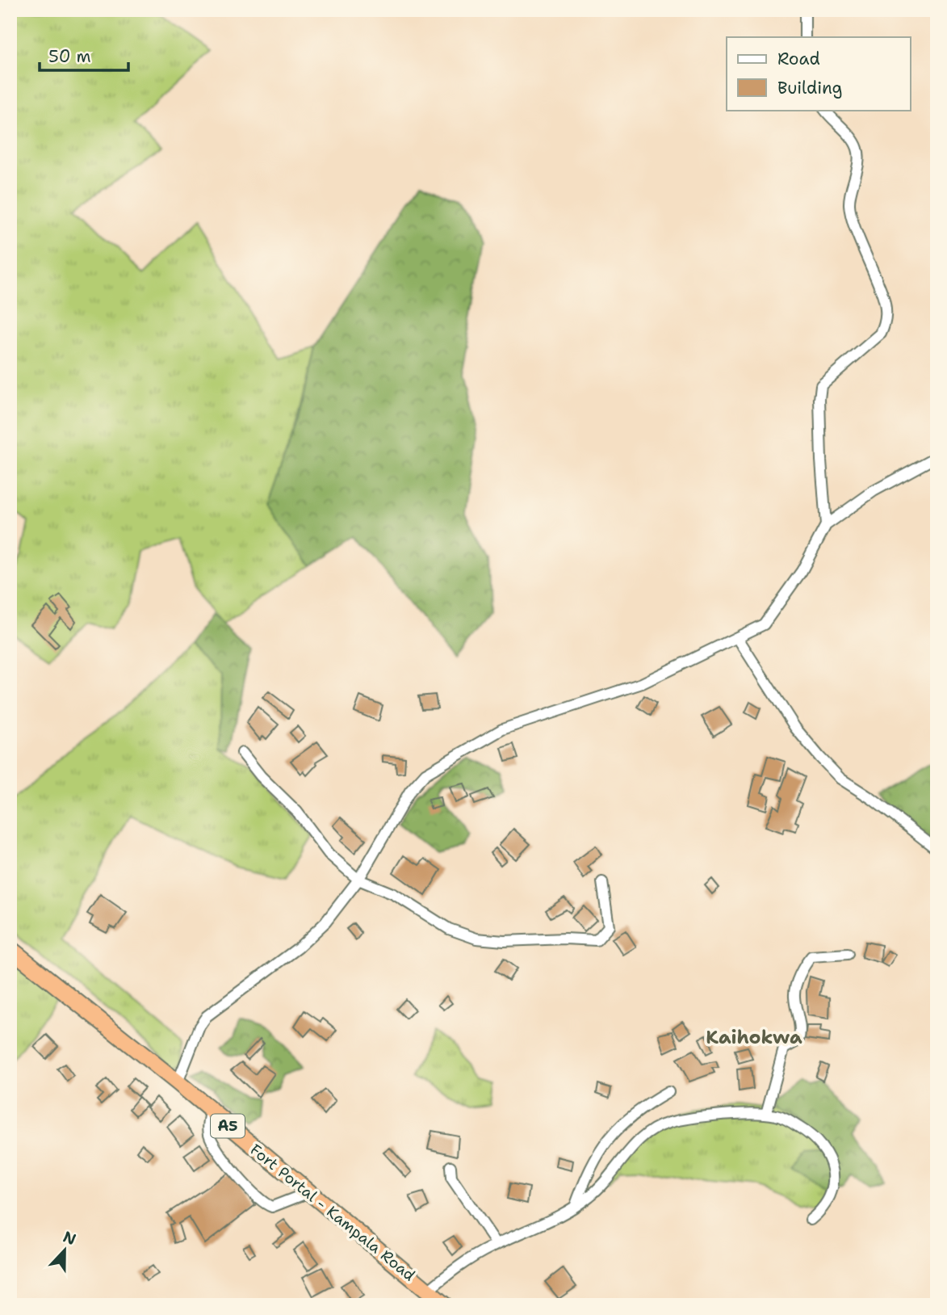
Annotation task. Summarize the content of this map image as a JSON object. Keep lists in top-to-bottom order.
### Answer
{
  "streets": {
    "highway": ["A5", "Fort Portal - Kampala Road"]
  },
  "districts": ["Kaihokwa"],
  "legend": ["Road", "Building"],
  "scale_bar": "50 m",
  "north": "top"
}
